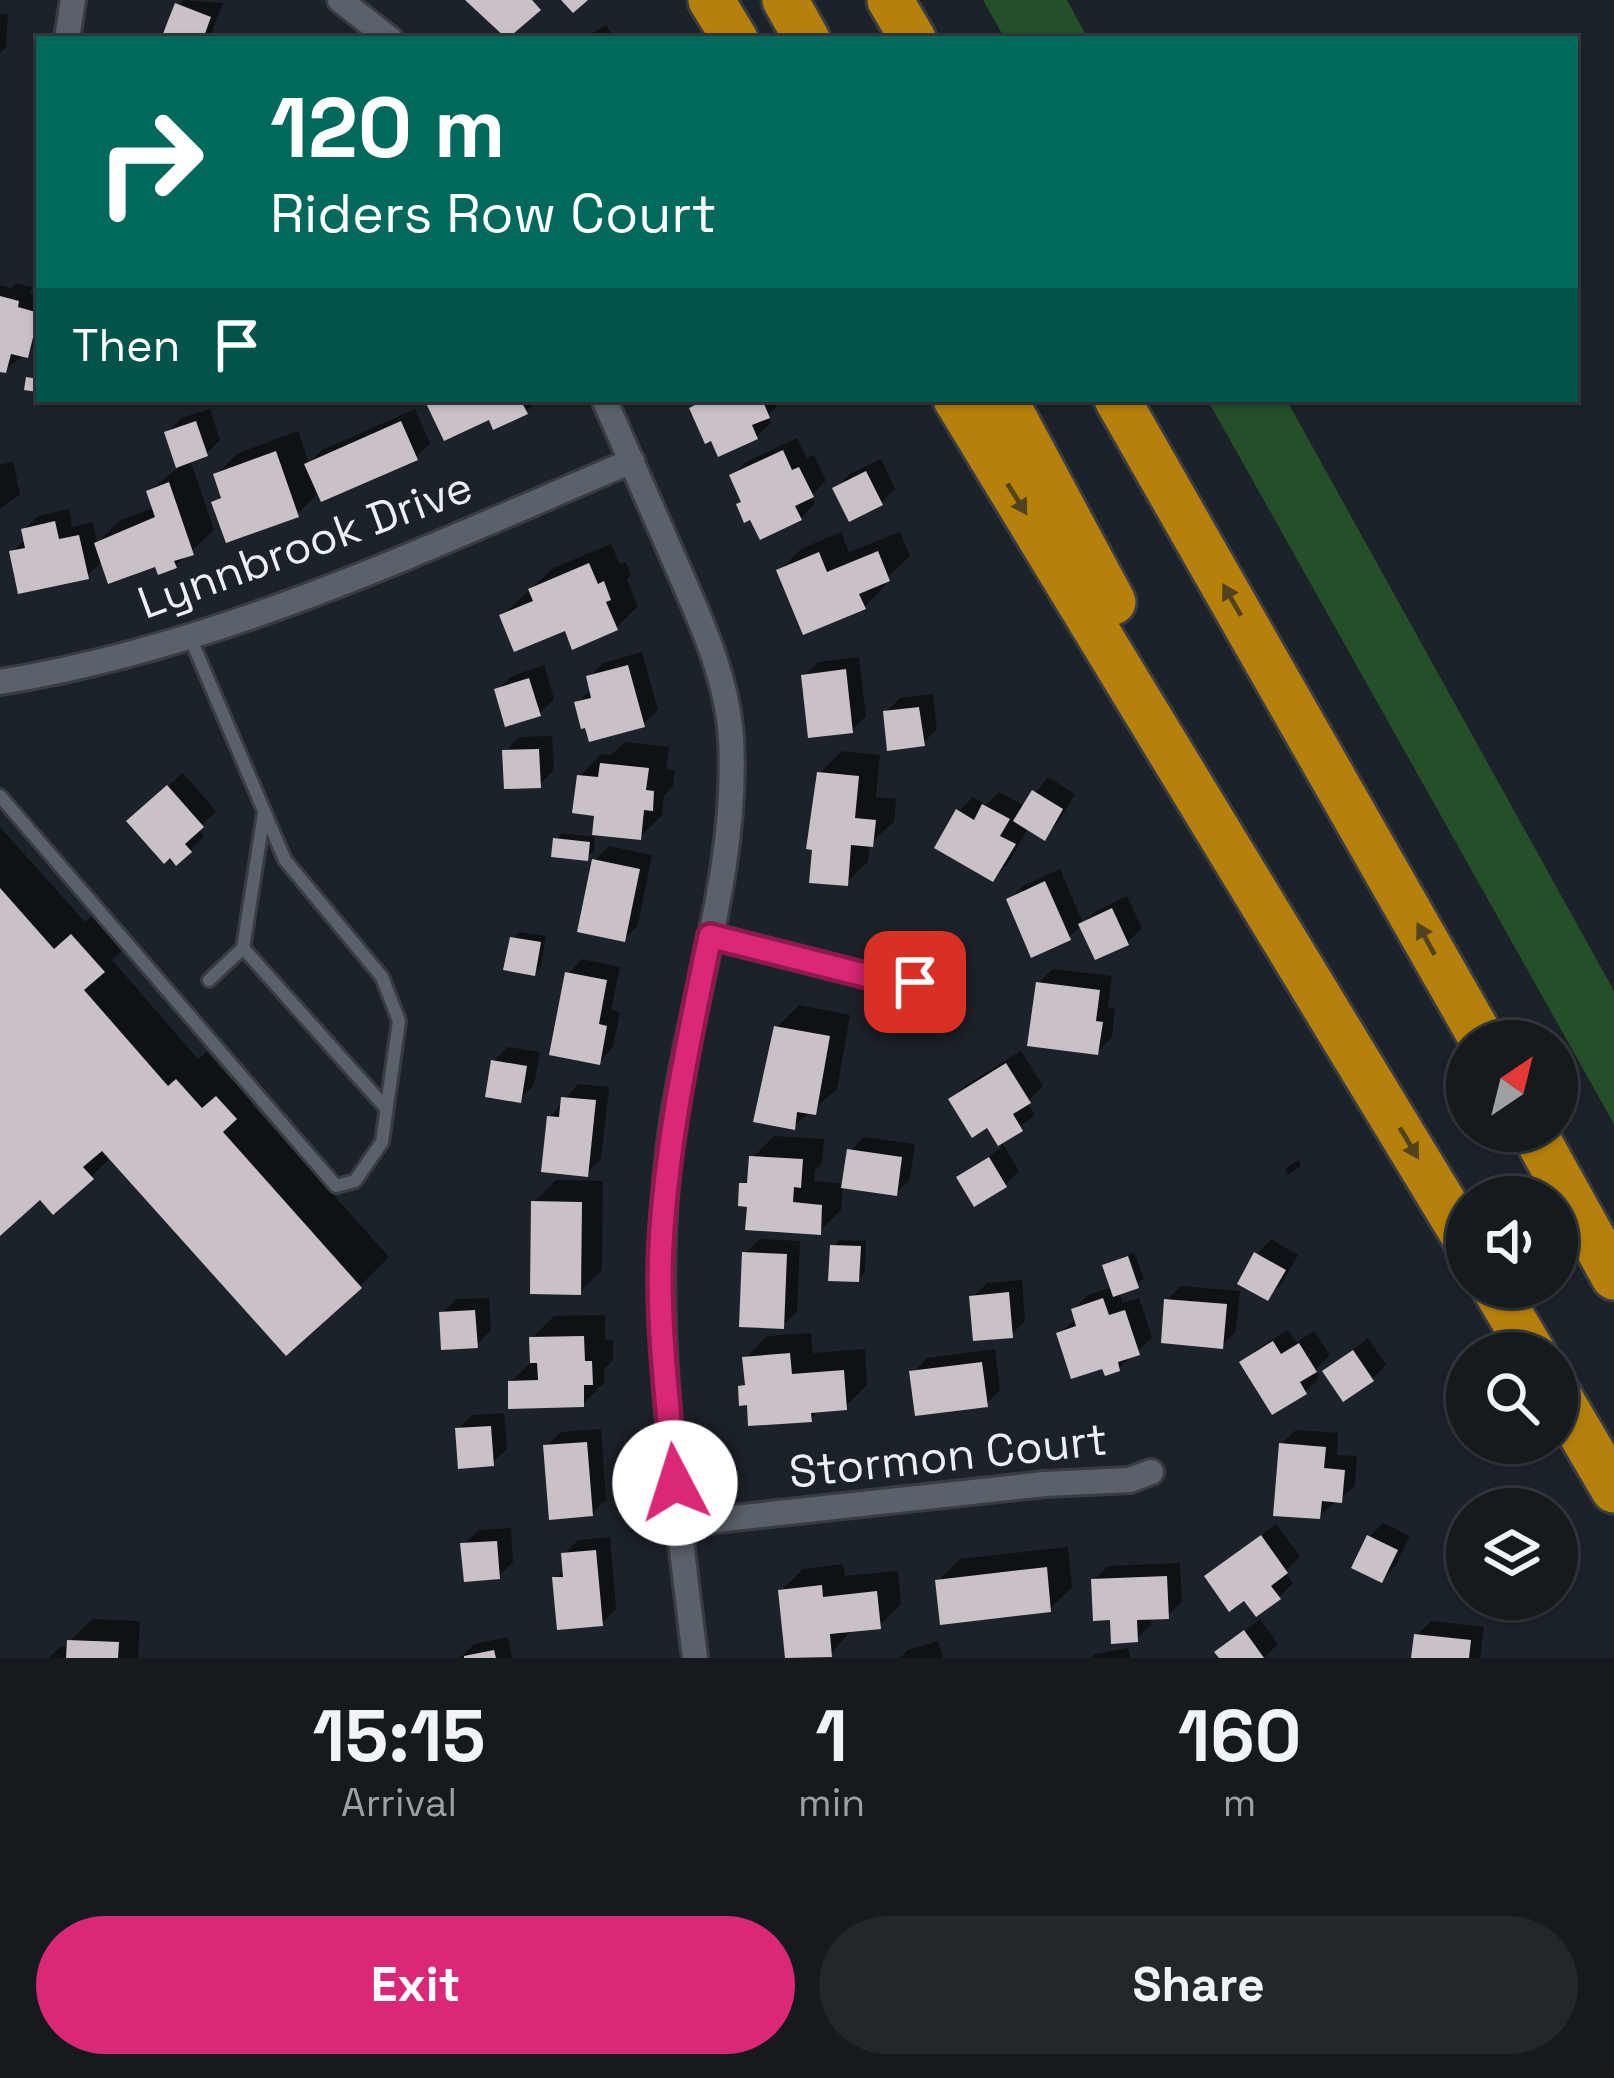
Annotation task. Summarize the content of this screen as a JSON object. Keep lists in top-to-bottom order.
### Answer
{
  "streets": {
    "street": ["Lynnbrook Drive", "Stormon Court"]
  },
  "north": "top right",
  "page": {
    "turn": ["120 m", "Riders Row Court"],
    "then": "Then",
    "eta": [
      "15:15",
      "Arrival",
      "1",
      "min",
      "160",
      "m"
    ],
    "buttons": ["Exit", "Share"]
  }
}
